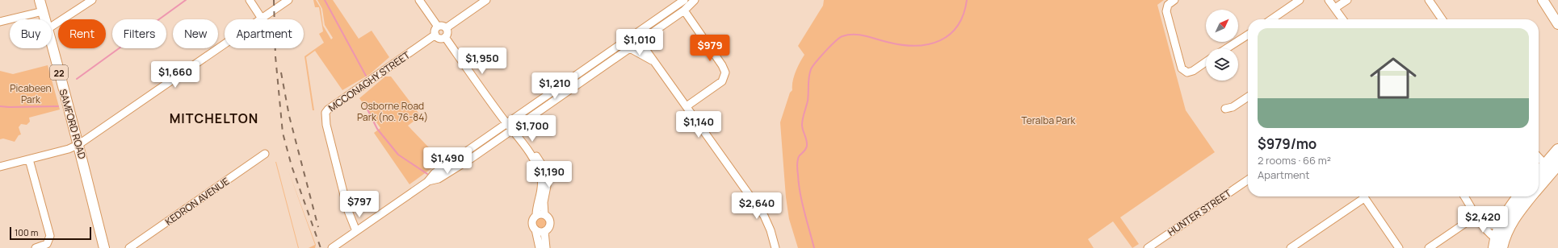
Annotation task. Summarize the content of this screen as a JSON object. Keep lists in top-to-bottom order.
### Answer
{
  "streets": {
    "main road": ["22", "SAMFORD ROAD"],
    "street": ["MCCONAGHY STREET", "KEDRON AVENUE", "HUNTER STREET"]
  },
  "districts": ["MITCHELTON"],
  "parks": ["Picabeen Park", "Osborne Road Park (no. 76-84)", "Teralba Park"],
  "scale_bar": "100 m",
  "north": "top right",
  "page": {
    "chip": [
      "Buy",
      "Rent",
      "Filters",
      "New",
      "Apartment"
    ],
    "list": [
      {
        "name": "$979/mo",
        "note": "2 rooms · 66 m² · Apartment"
      }
    ],
    "price": [
      "$1,010",
      "$979",
      "$1,950",
      "$1,660",
      "$1,210",
      "$1,140",
      "$1,700",
      "$1,490",
      "$1,190",
      "$797",
      "$2,640",
      "$2,420"
    ],
    "scale": "100 m"
  }
}
